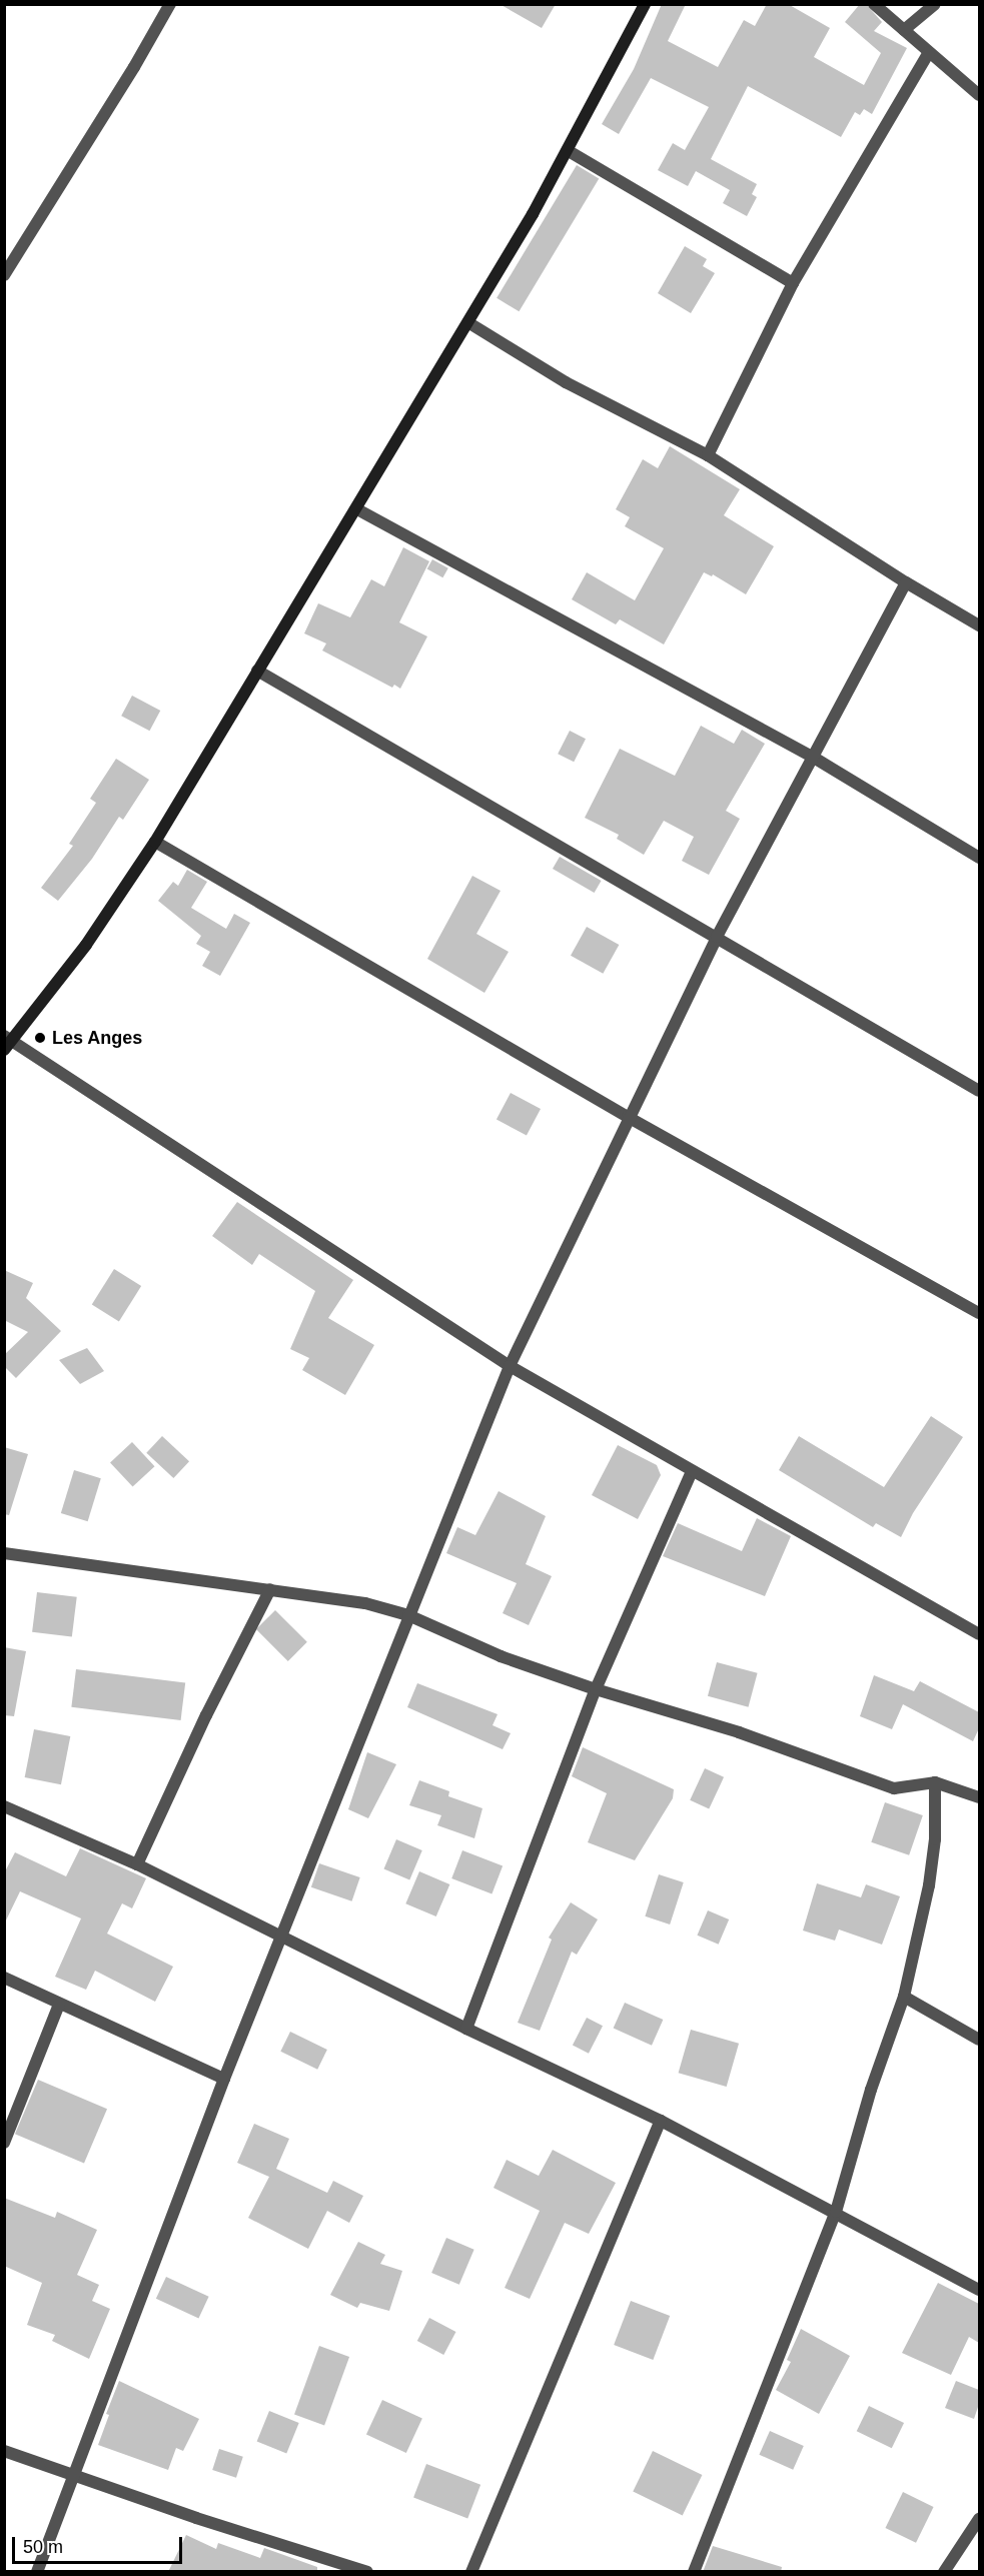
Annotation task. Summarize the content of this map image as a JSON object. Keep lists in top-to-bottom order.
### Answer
{
  "places": ["Les Anges"],
  "scale_bar": "50 m"
}
